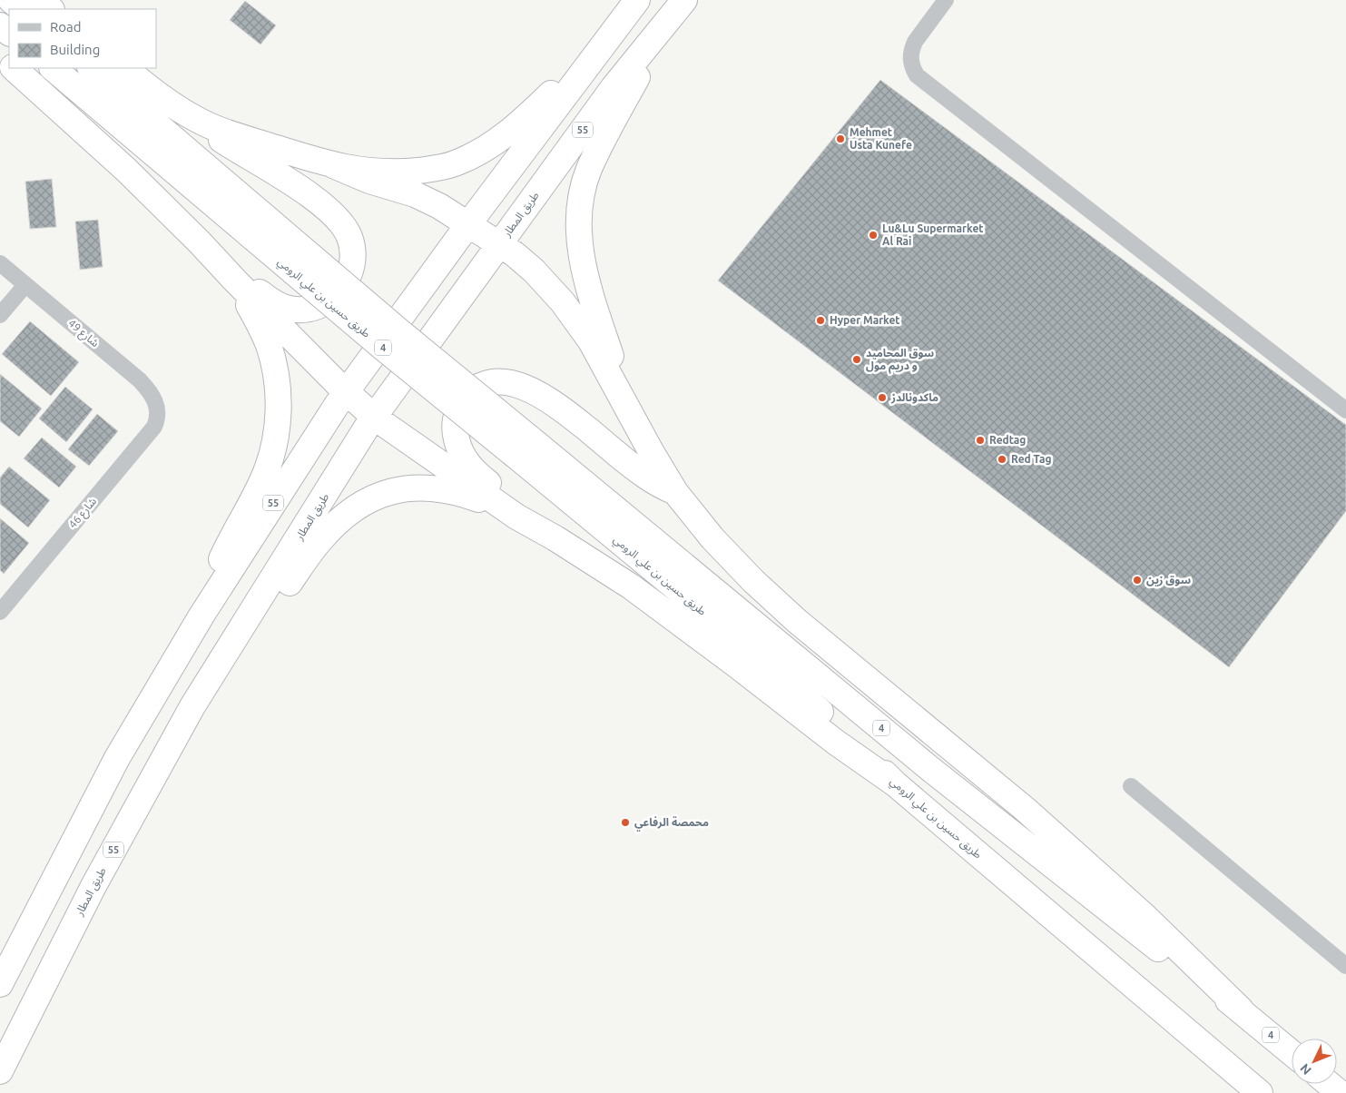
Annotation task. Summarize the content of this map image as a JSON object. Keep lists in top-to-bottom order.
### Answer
{
  "streets": {
    "highway": [
      "55",
      "طريق المطار",
      "طريق حسين بن علي الرومي",
      "4"
    ],
    "street": ["شارع 49", "شارع 46"]
  },
  "crossings": [
    ["شارع 49", "شارع 46"]
  ],
  "places": [
    "Mehmet Usta Kunefe",
    "Lu&Lu Supermarket Al Rai",
    "Hyper Market",
    "سوق المحاميد و دريم مول",
    "ماكدونالدز",
    "Redtag",
    "Red Tag",
    "سوق زين",
    "محمصة الرفاعي"
  ],
  "legend": ["Road", "Building"],
  "north": "bottom left"
}
